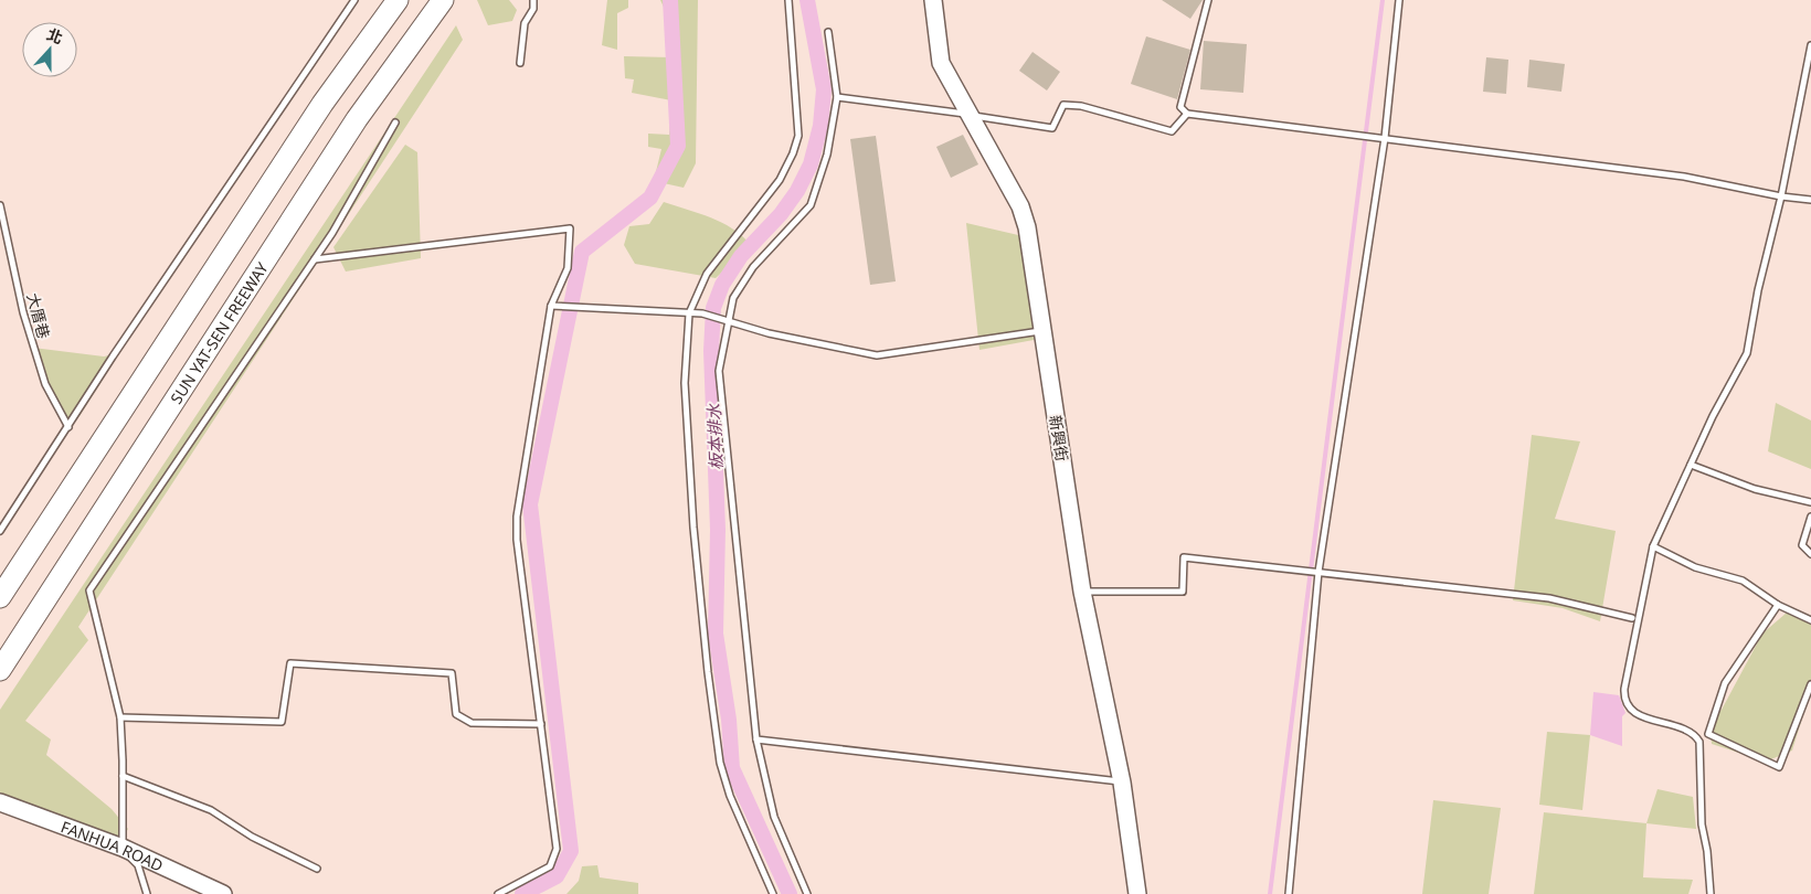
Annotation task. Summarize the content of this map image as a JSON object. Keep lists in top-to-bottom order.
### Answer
{
  "streets": {
    "highway": ["SUN YAT-SEN FREEWAY"],
    "street": ["新興街", "FANHUA ROAD"],
    "lane": ["大厝巷"]
  },
  "water": ["板本排水"],
  "north": "top"
}
